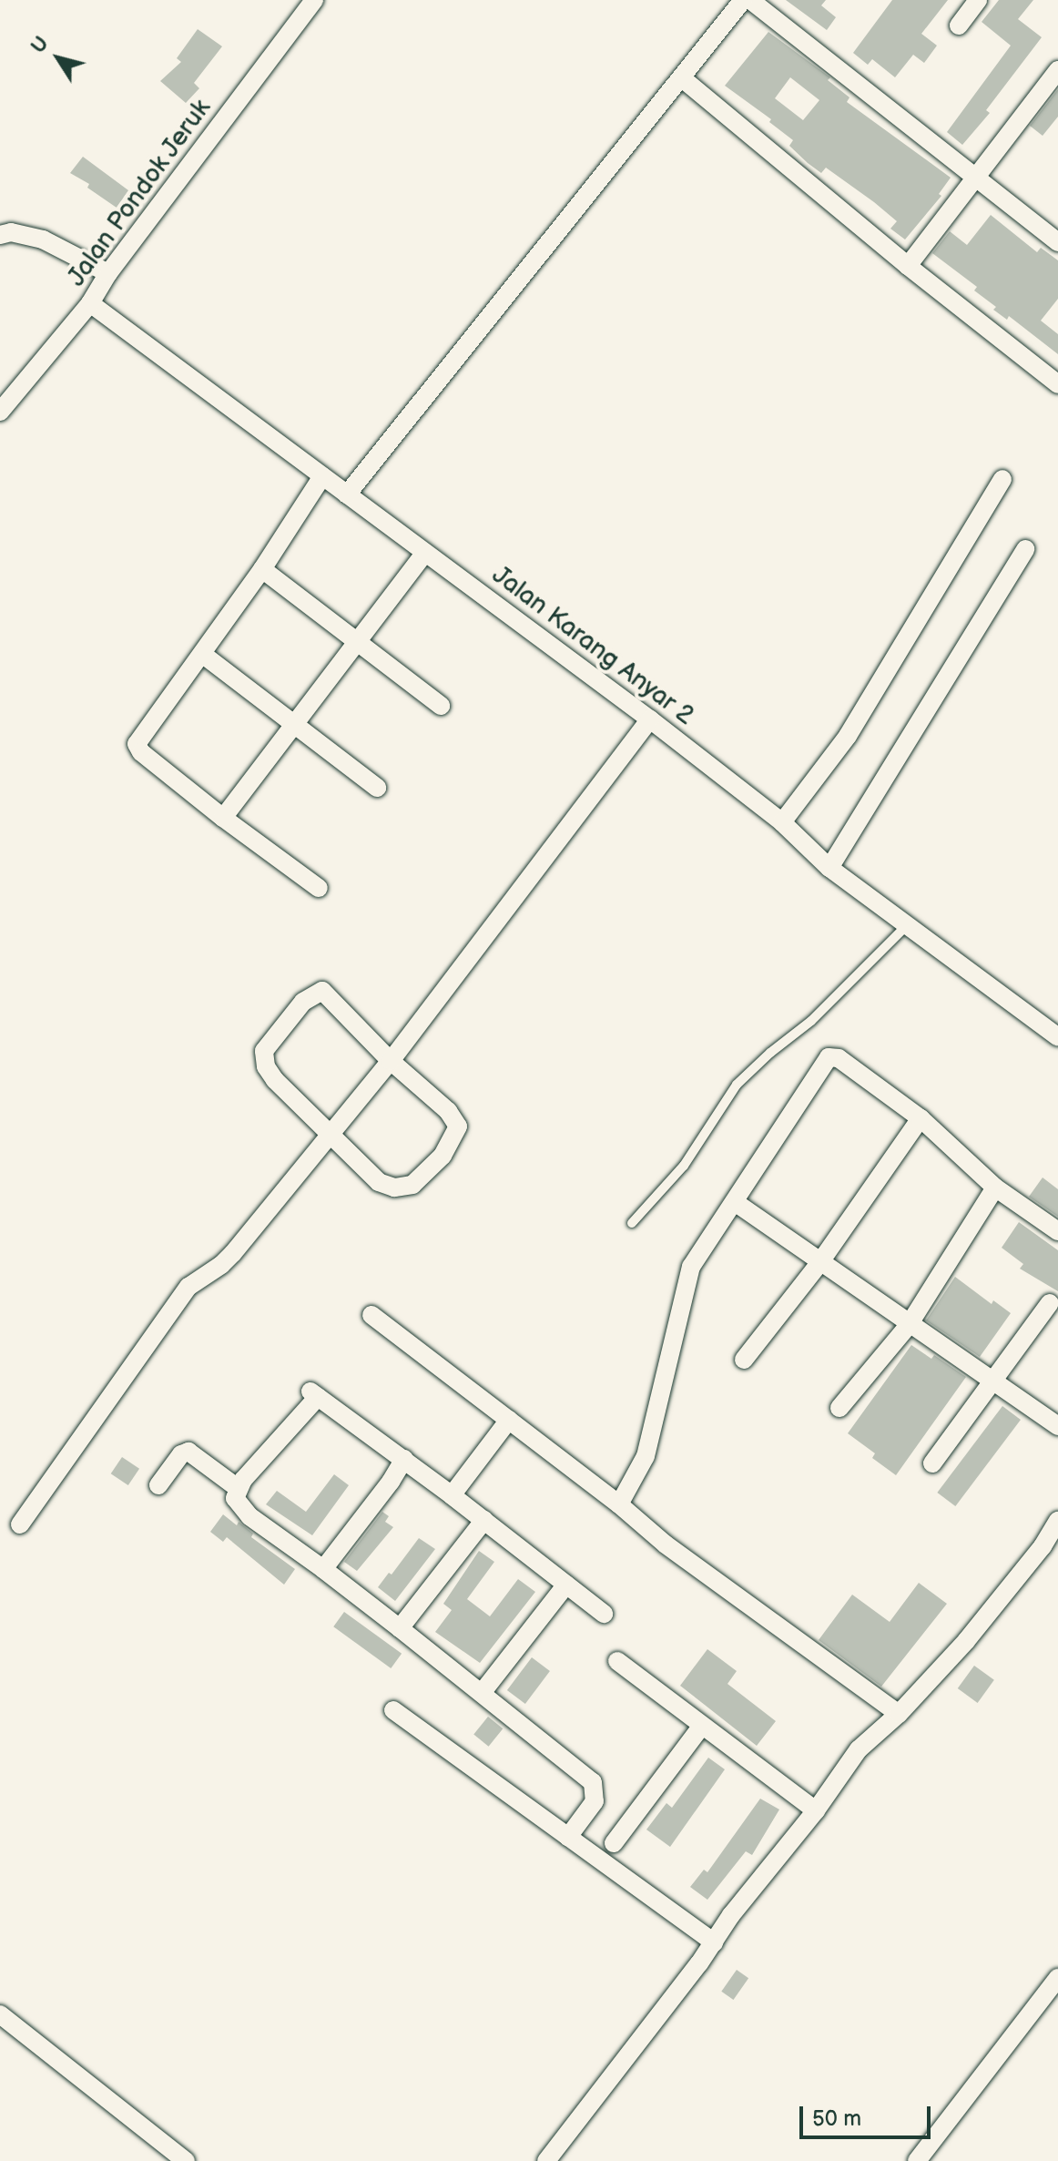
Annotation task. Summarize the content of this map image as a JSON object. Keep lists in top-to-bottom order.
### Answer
{
  "streets": {
    "street": ["Jalan Pondok Jeruk", "Jalan Karang Anyar 2"]
  },
  "crossings": [
    ["Jalan Pondok Jeruk", "Jalan Karang Anyar 2"]
  ],
  "scale_bar": "50 m",
  "north": "top left"
}
